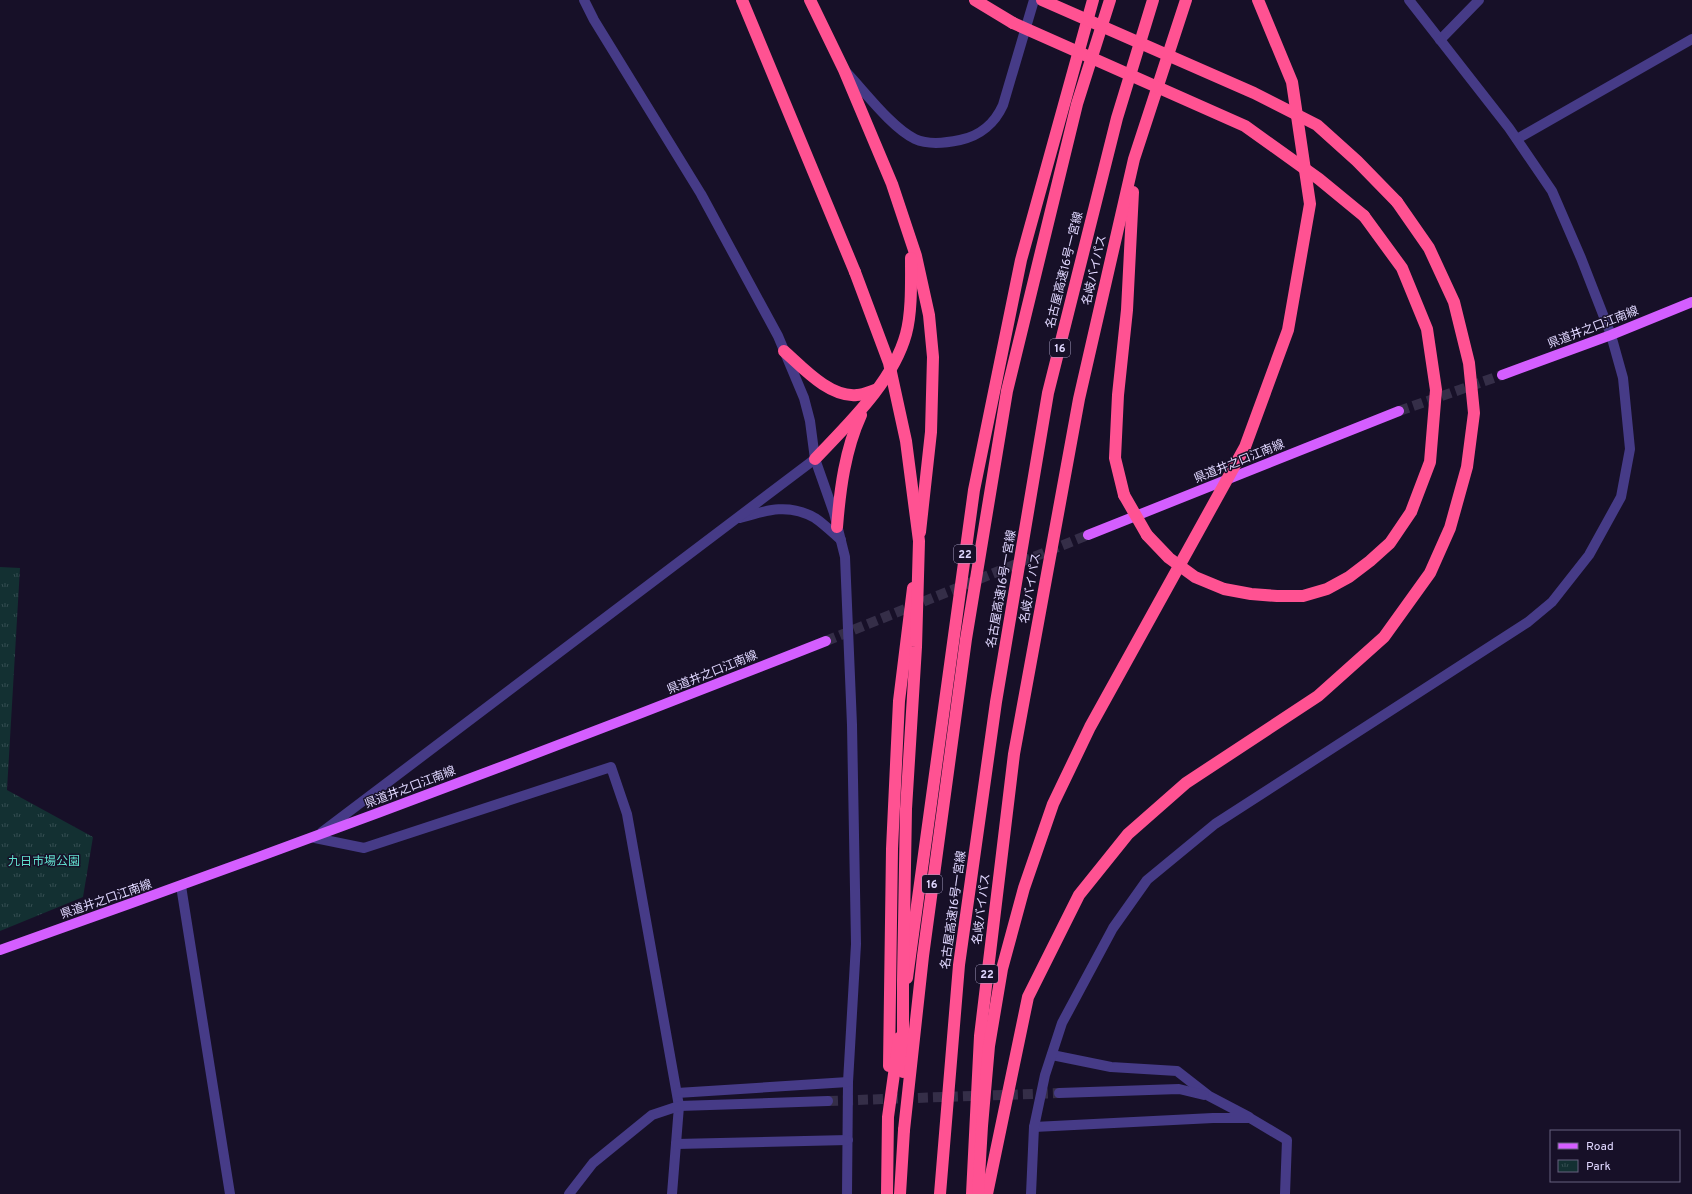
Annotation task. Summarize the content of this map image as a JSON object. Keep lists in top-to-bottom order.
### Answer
{
  "streets": {
    "highway": [
      "名古屋高速16号一宮線",
      "名岐バイパス",
      "16",
      "22"
    ],
    "main road": ["県道井之口江南線"]
  },
  "parks": ["九日市場公園"],
  "legend": ["Road", "Park"]
}
